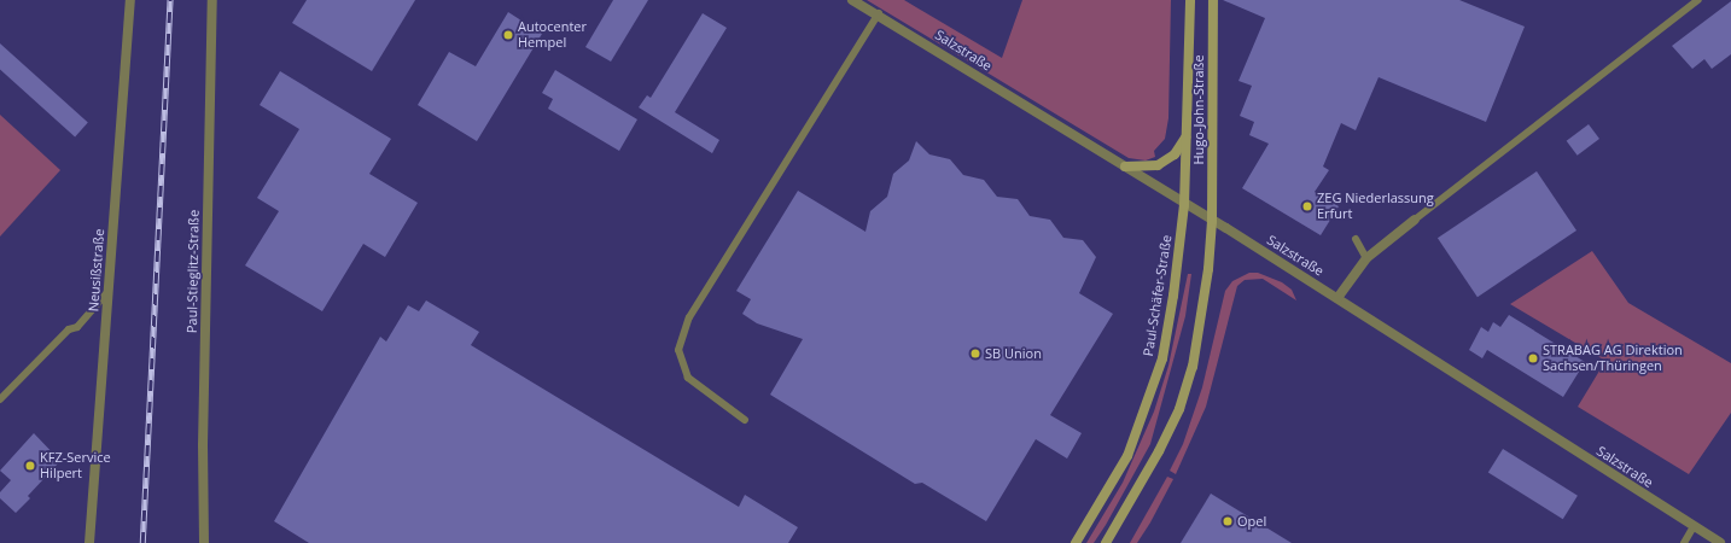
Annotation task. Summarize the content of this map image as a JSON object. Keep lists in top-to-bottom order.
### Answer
{
  "streets": {
    "main road": ["Hugo-John-Straße", "Paul-Schäfer-Straße"],
    "street": ["Salzstraße", "Neusißstraße", "Paul-Stieglitz-Straße"]
  },
  "crossings": [
    ["Salzstraße", "Hugo-John-Straße"],
    ["Salzstraße", "Paul-Schäfer-Straße"],
    ["Hugo-John-Straße", "Paul-Schäfer-Straße"]
  ],
  "places": [
    "Autocenter Hempel",
    "ZEG Niederlassung Erfurt",
    "SB Union",
    "STRABAG AG Direktion Sachsen/Thüringen",
    "KFZ-Service Hilpert",
    "Opel"
  ]
}
